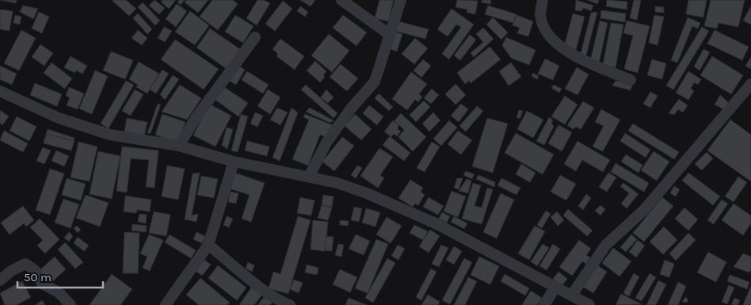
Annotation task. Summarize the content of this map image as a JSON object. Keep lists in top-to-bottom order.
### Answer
{
  "scale_bar": "50 m"
}
